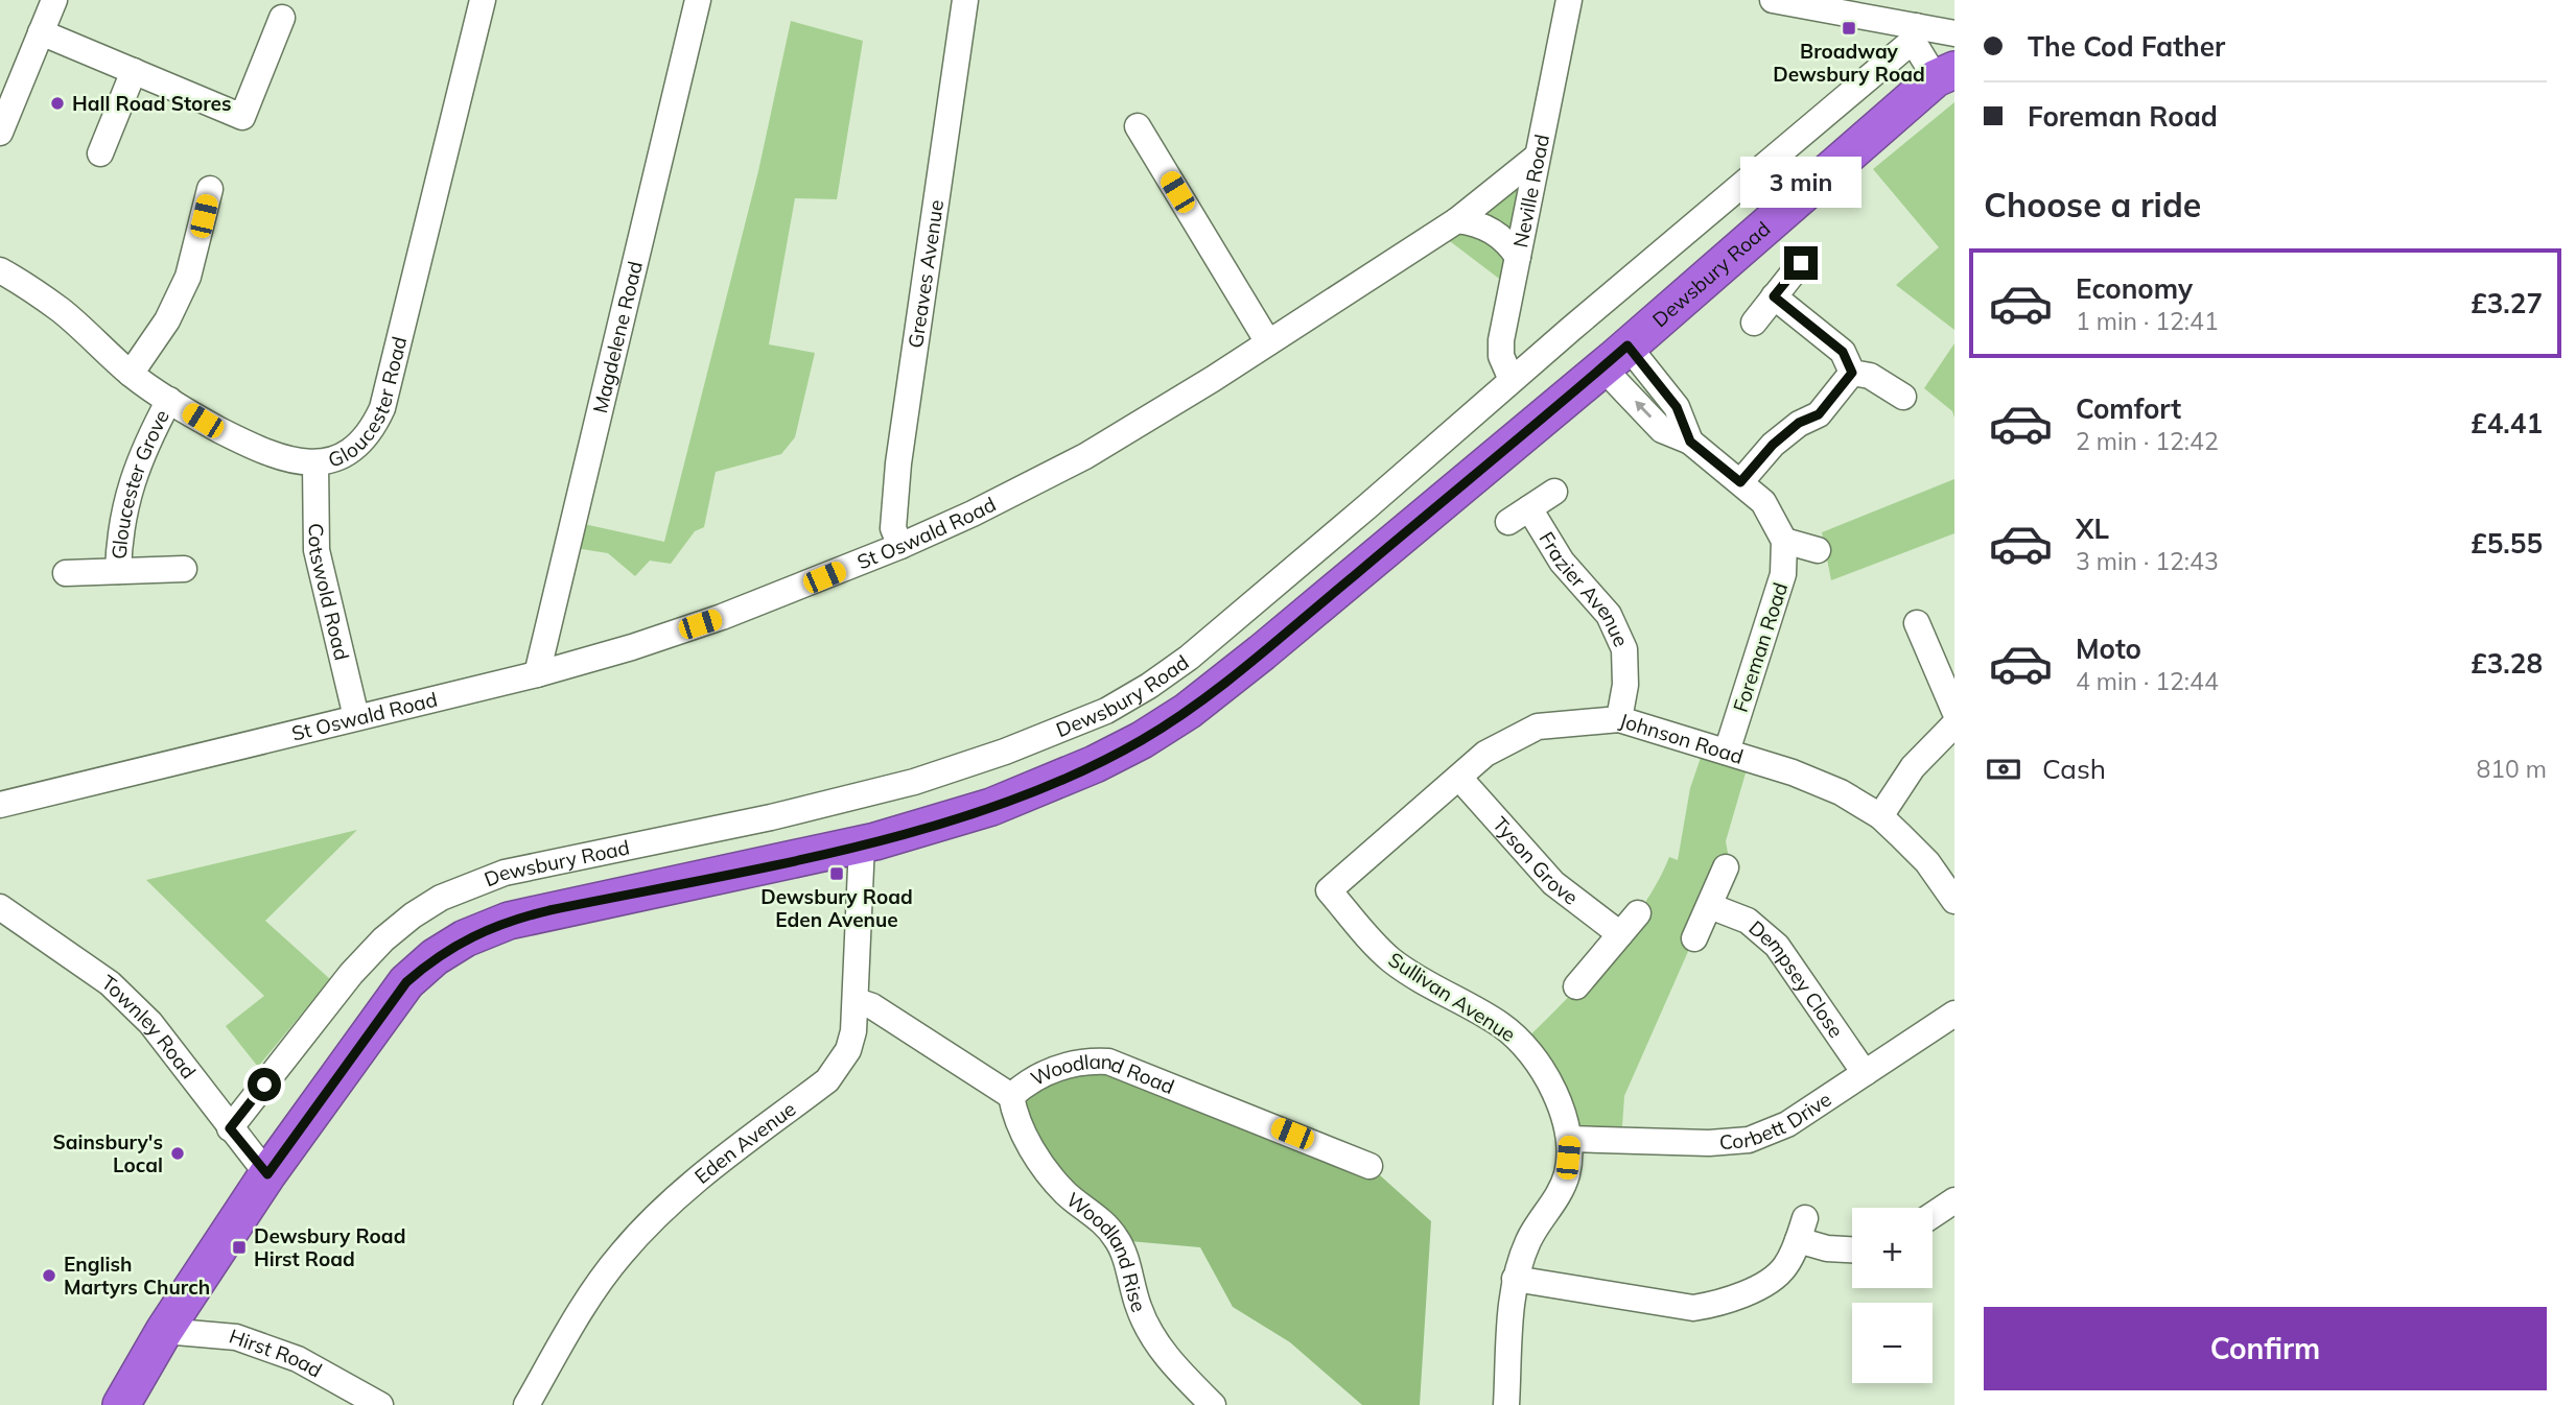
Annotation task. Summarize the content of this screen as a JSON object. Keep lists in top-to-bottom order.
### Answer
{
  "streets": {
    "highway": ["Dewsbury Road"],
    "street": [
      "Neville Road",
      "Greaves Avenue",
      "Magdelene Road",
      "Gloucester Road",
      "Gloucester Grove",
      "St Oswald Road",
      "Cotswold Road",
      "Frazier Avenue",
      "Foreman Road",
      "Johnson Road",
      "Tyson Grove",
      "Dempsey Close",
      "Sullivan Avenue",
      "Townley Road",
      "Woodland Road",
      "Corbett Drive",
      "Eden Avenue",
      "Woodland Rise",
      "Hirst Road"
    ]
  },
  "crossings": [
    ["Neville Road", "Dewsbury Road"],
    ["Neville Road", "St Oswald Road"],
    ["Greaves Avenue", "St Oswald Road"],
    ["Dewsbury Road", "Townley Road"],
    ["Dewsbury Road", "Eden Avenue"],
    ["Dewsbury Road", "Hirst Road"],
    ["Magdelene Road", "St Oswald Road"],
    ["Gloucester Road", "Gloucester Grove"],
    ["Gloucester Road", "Cotswold Road"],
    ["St Oswald Road", "Cotswold Road"],
    ["Frazier Avenue", "Johnson Road"],
    ["Foreman Road", "Johnson Road"],
    ["Johnson Road", "Tyson Grove"],
    ["Johnson Road", "Sullivan Avenue"],
    ["Dempsey Close", "Corbett Drive"],
    ["Sullivan Avenue", "Corbett Drive"],
    ["Woodland Road", "Eden Avenue"],
    ["Woodland Road", "Woodland Rise"]
  ],
  "places": {
    "transit": ["Broadway Dewsbury Road", "Dewsbury Road Eden Avenue", "Dewsbury Road Hirst Road"],
    "other": ["Hall Road Stores", "Sainsbury's Local", "English Martyrs Church"]
  },
  "page": {
    "banner": ["The Cod Father", "Foreman Road"],
    "bubble": "3 min",
    "heading": "Choose a ride",
    "list": [
      {
        "name": "Economy",
        "note": "1 min · 12:41",
        "value": "£3.27"
      },
      {
        "name": "Comfort",
        "note": "2 min · 12:42",
        "value": "£4.41"
      },
      {
        "name": "XL",
        "note": "3 min · 12:43",
        "value": "£5.55"
      },
      {
        "name": "Moto",
        "note": "4 min · 12:44",
        "value": "£3.28"
      }
    ],
    "pay": ["Cash", "810 m"],
    "map_buttons": ["+", "−"],
    "buttons": "Confirm"
  }
}
